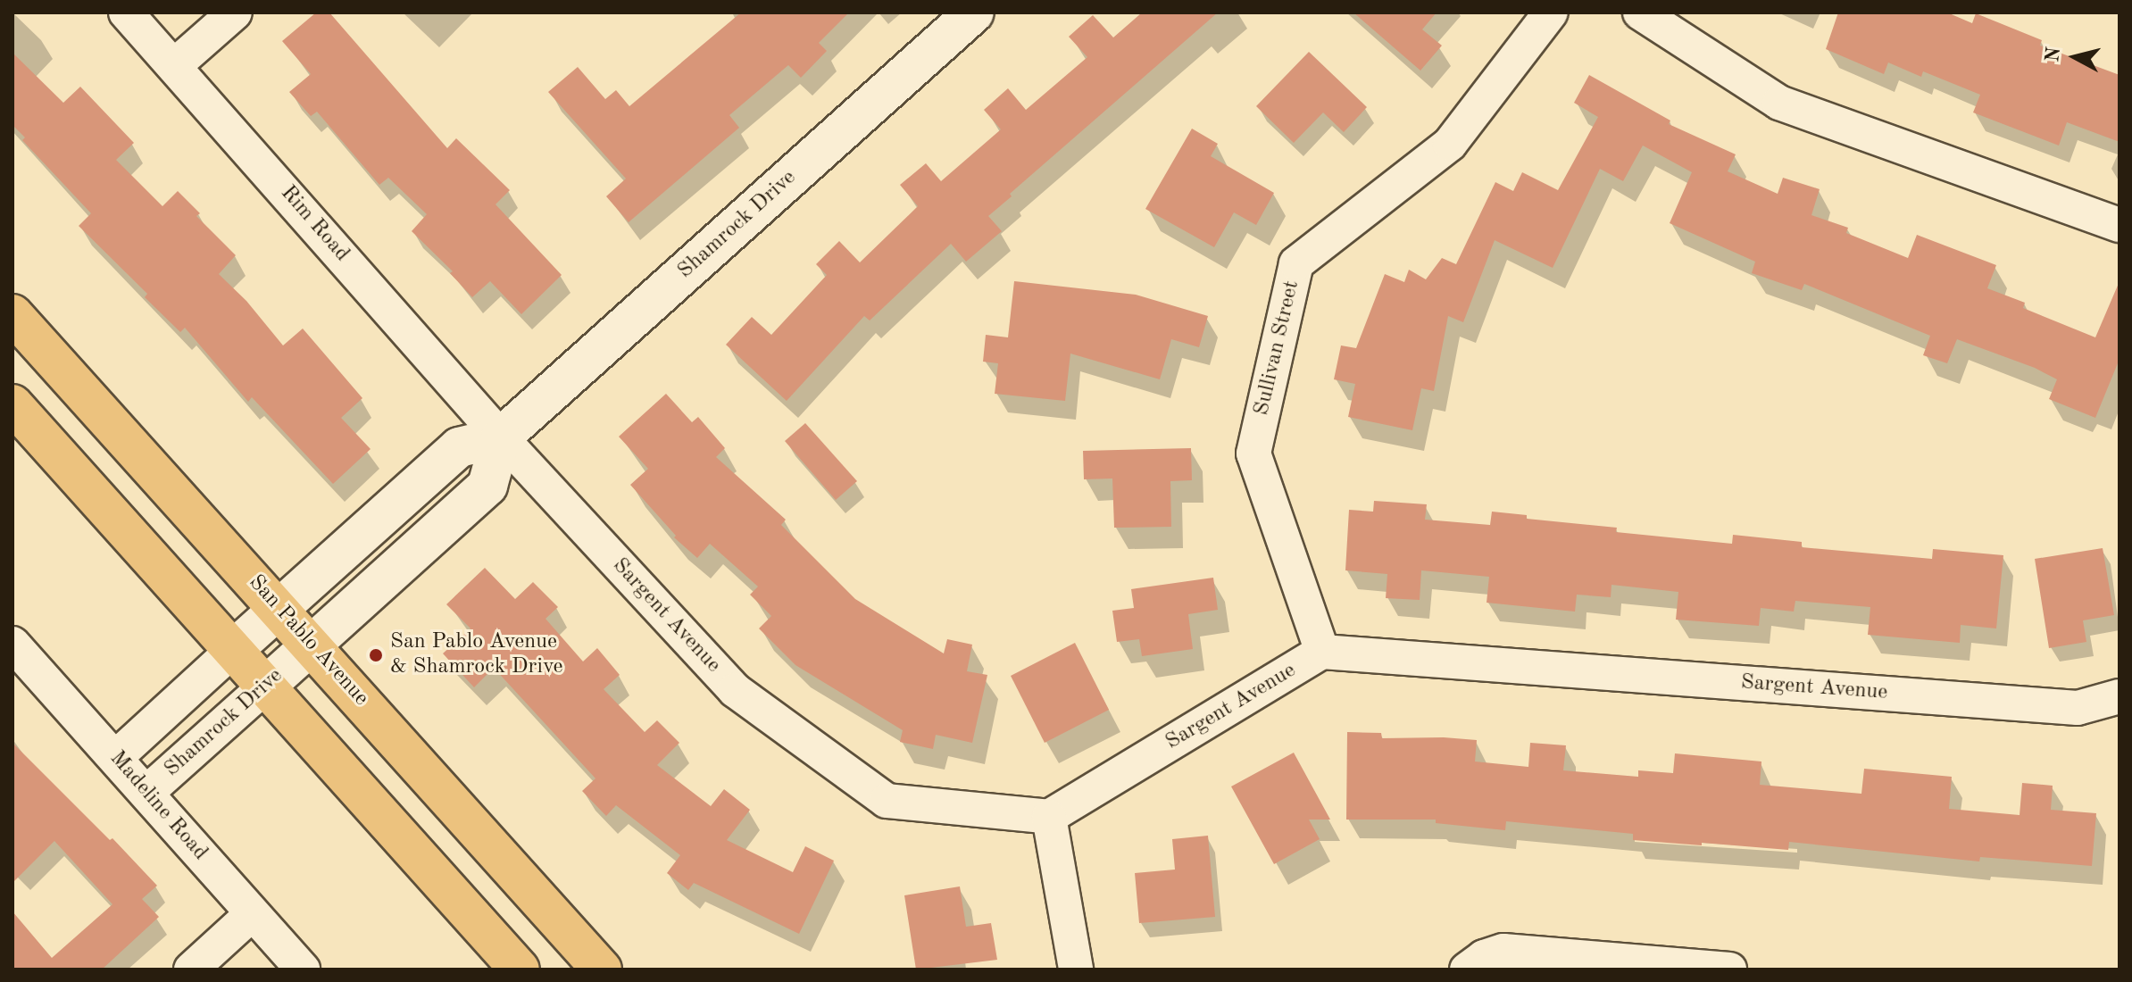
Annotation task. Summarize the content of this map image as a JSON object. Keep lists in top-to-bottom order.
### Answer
{
  "streets": {
    "main road": ["San Pablo Avenue"],
    "street": [
      "Rim Road",
      "Shamrock Drive",
      "Sullivan Street",
      "Sargent Avenue",
      "Madeline Road"
    ]
  },
  "crossings": [
    ["Rim Road", "Shamrock Drive"],
    ["Rim Road", "Sargent Avenue"],
    ["Shamrock Drive", "Sargent Avenue"],
    ["Shamrock Drive", "San Pablo Avenue"],
    ["Shamrock Drive", "Madeline Road"],
    ["Sullivan Street", "Sargent Avenue"]
  ],
  "places": ["San Pablo Avenue & Shamrock Drive"],
  "north": "left"
}
